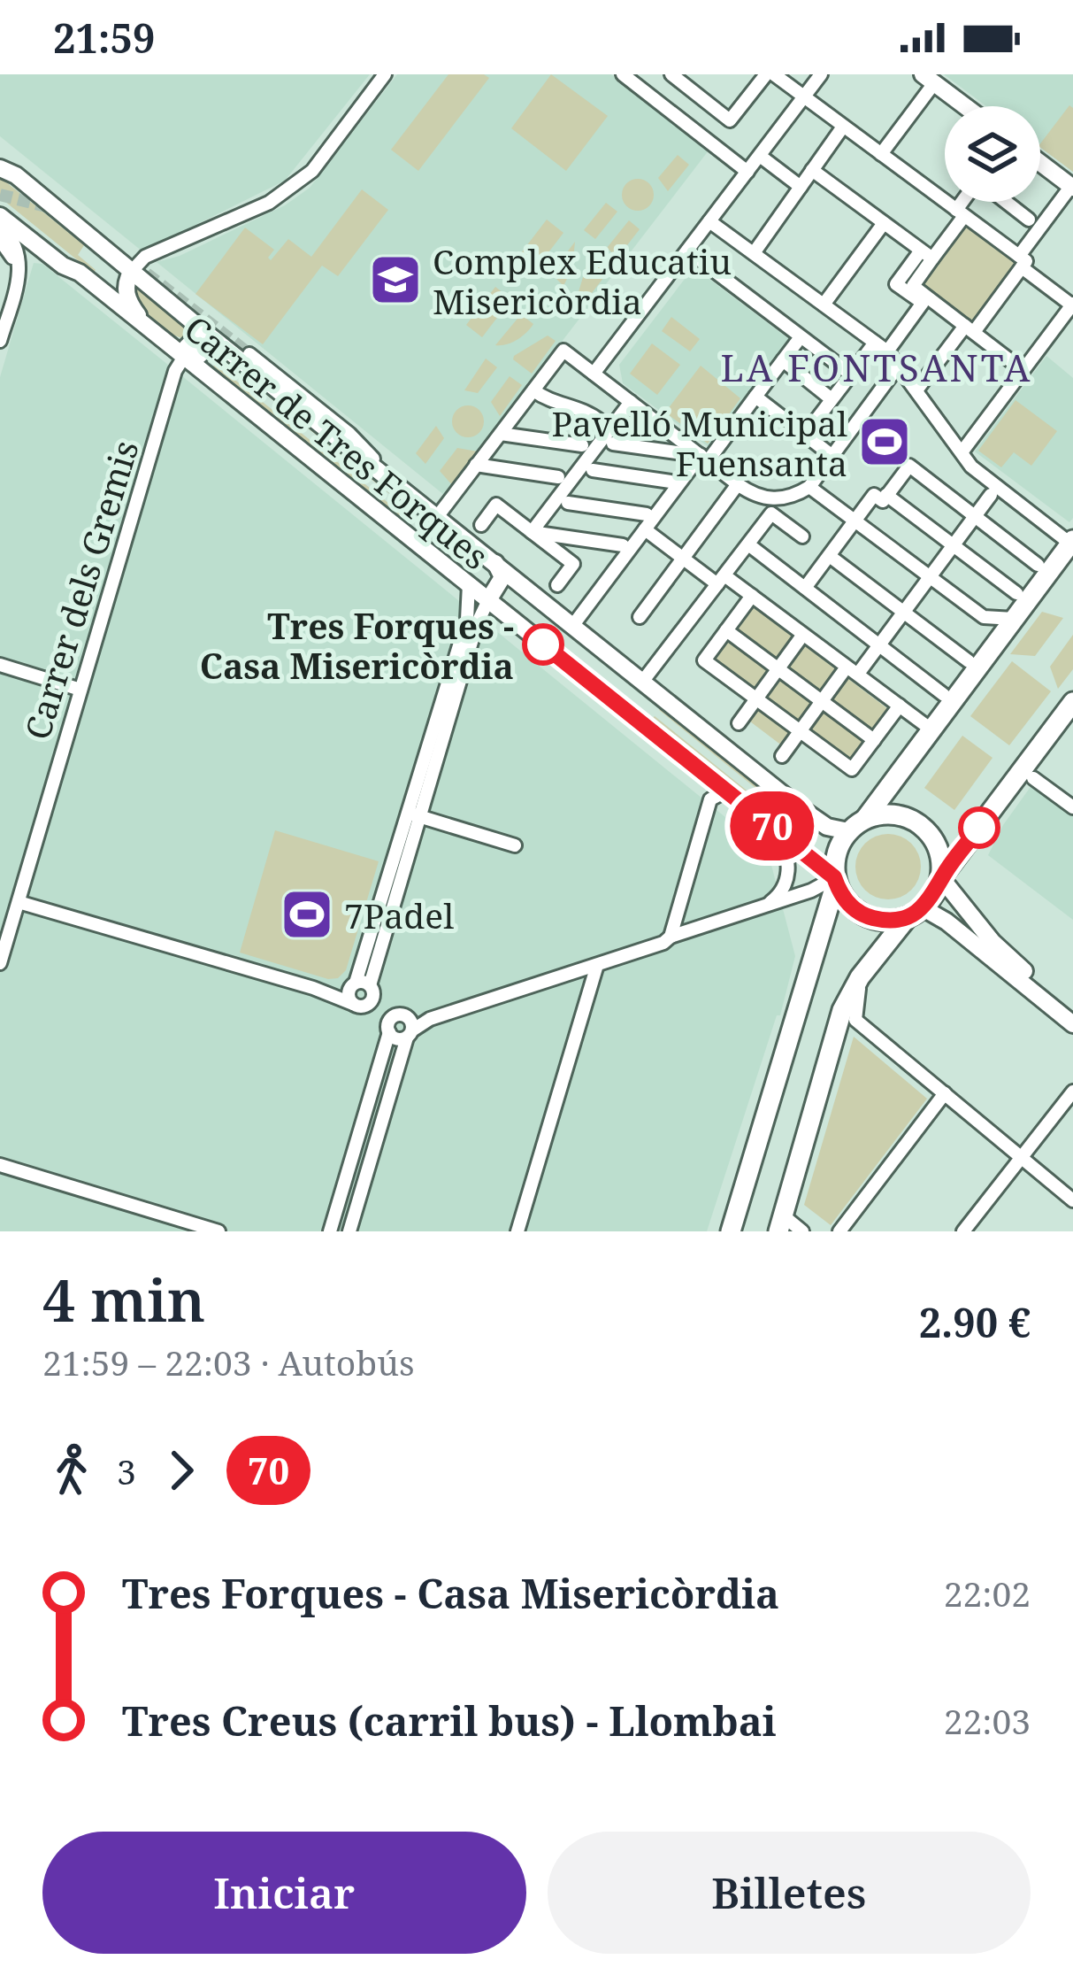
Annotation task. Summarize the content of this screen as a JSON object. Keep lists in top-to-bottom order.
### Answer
{
  "streets": {
    "main road": ["Carrer de Tres Forques"],
    "street": ["Carrer dels Gremis"]
  },
  "crossings": [
    ["Carrer de Tres Forques", "Carrer dels Gremis"]
  ],
  "districts": ["LA FONTSANTA"],
  "places": {
    "school or university": ["Complex Educatiu Misericòrdia"],
    "sports": ["Pavelló Municipal Fuensanta", "7Padel"],
    "other": ["Tres Forques - Casa Misericòrdia"]
  },
  "lines": ["bus line 70"],
  "page": {
    "status": "21:59",
    "on_map": "70",
    "heading": ["4 min", "21:59 – 22:03 · Autobús", "2.90 €"],
    "legs": ["3", "70"],
    "list": [
      {
        "name": "Tres Forques - Casa Misericòrdia",
        "value": "22:02"
      },
      {
        "name": "Tres Creus (carril bus) - Llombai",
        "value": "22:03"
      }
    ],
    "buttons": ["Iniciar", "Billetes"]
  }
}
